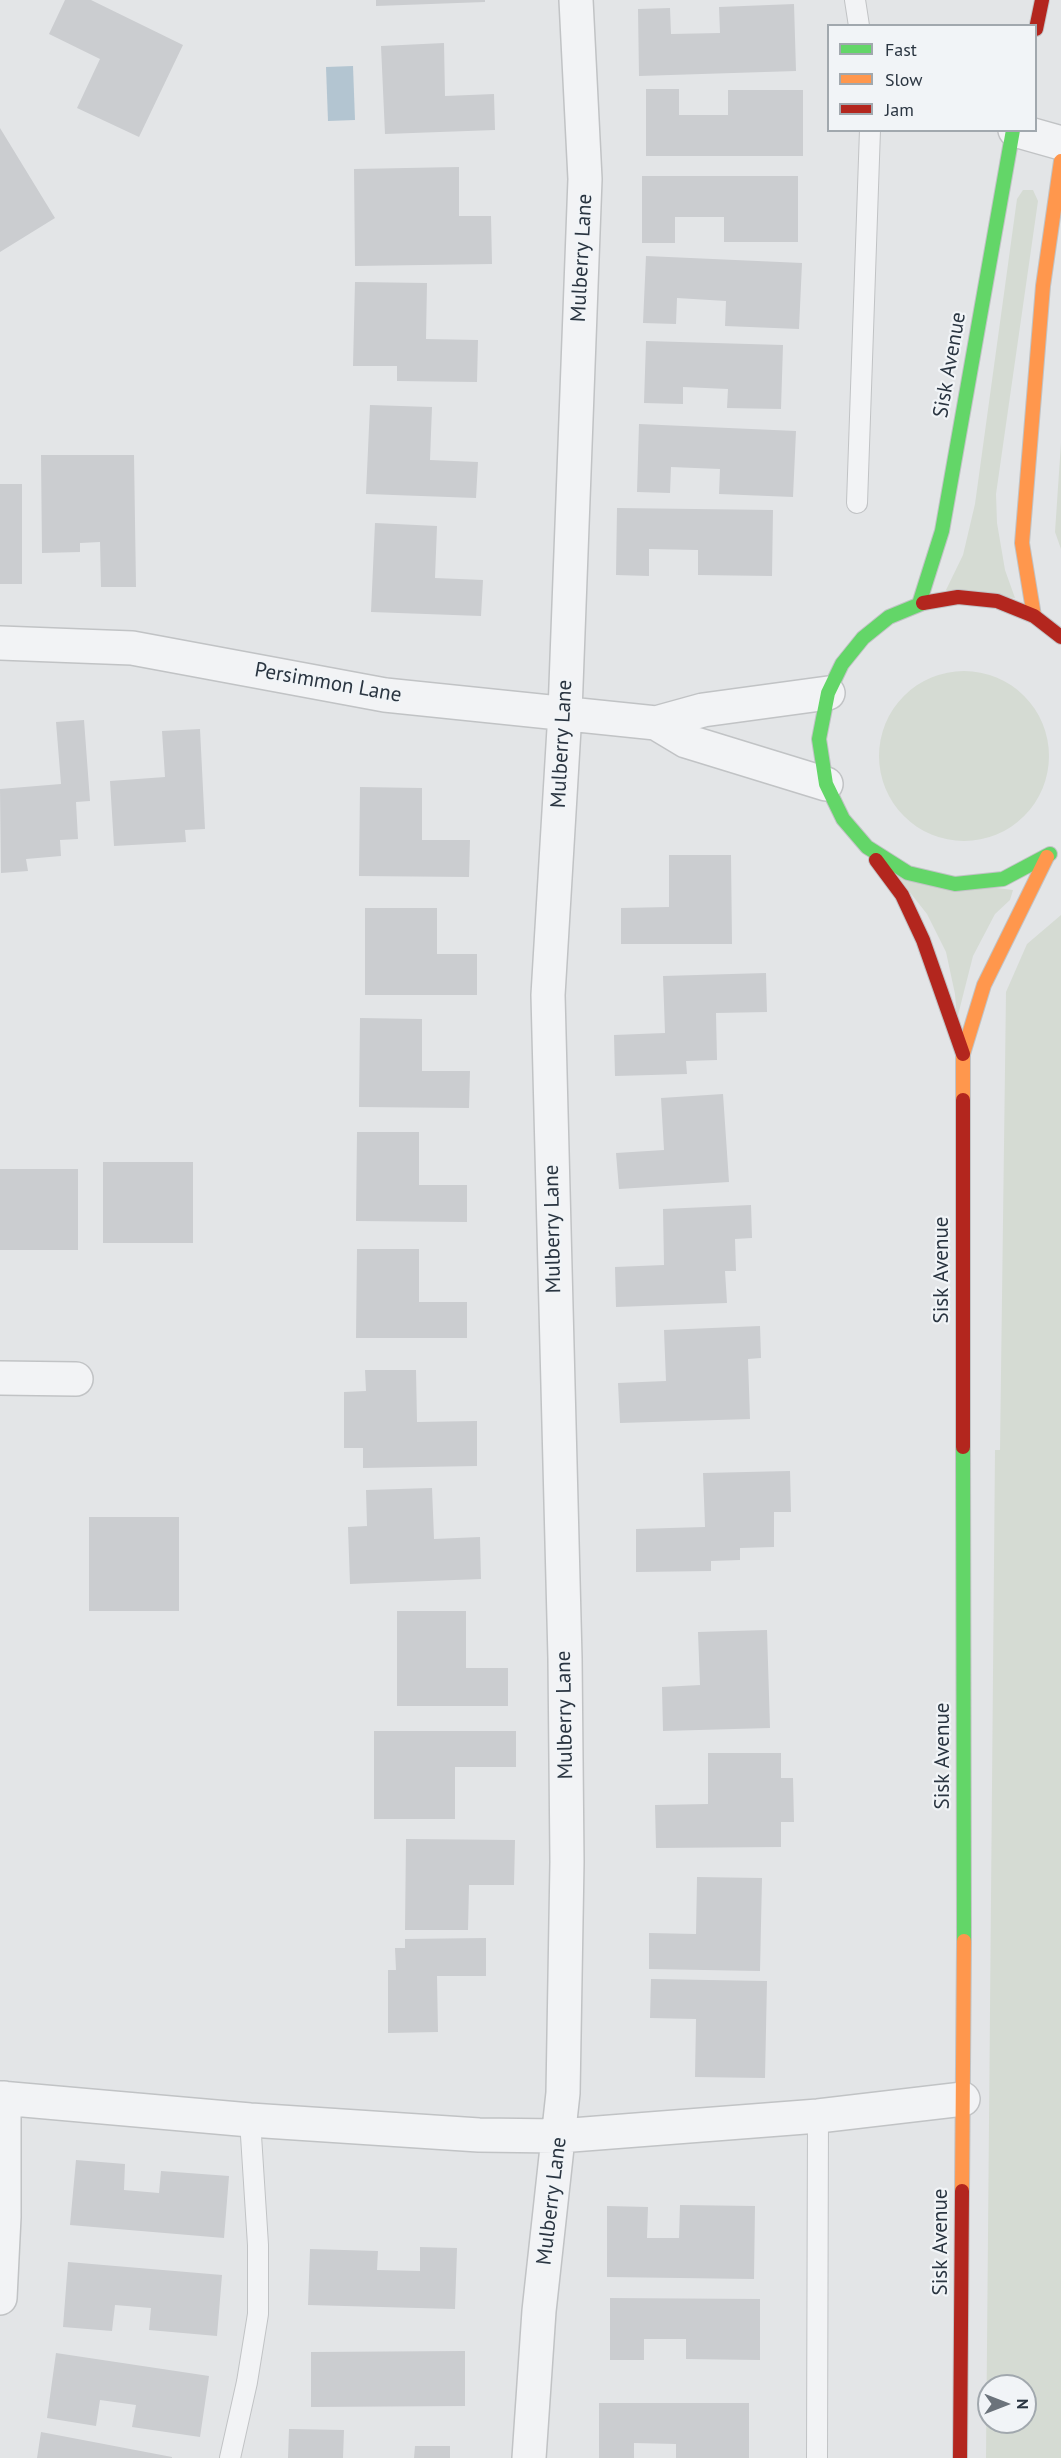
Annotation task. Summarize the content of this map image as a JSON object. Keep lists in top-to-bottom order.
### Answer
{
  "streets": {
    "street": ["Mulberry Lane", "Sisk Avenue", "Persimmon Lane"]
  },
  "crossings": [
    ["Mulberry Lane", "Persimmon Lane"],
    ["Sisk Avenue", "Persimmon Lane"]
  ],
  "legend": ["Fast", "Slow", "Jam"],
  "north": "right"
}
